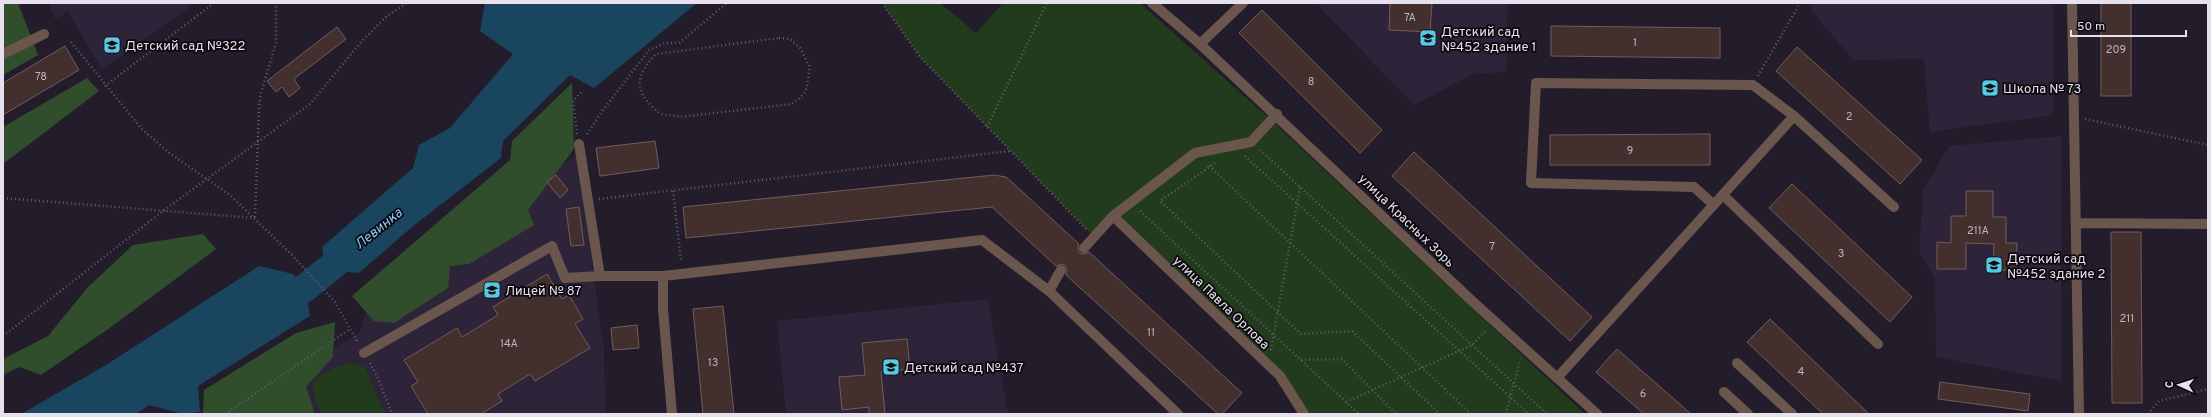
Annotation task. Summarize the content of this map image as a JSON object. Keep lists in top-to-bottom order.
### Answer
{
  "streets": {
    "street": ["улица Красных Зорь", "улица Павла Орлова"]
  },
  "water": ["Левинка"],
  "places": {
    "school or university": [
      "Детский сад №452 здание 1",
      "Детский сад №322",
      "Школа № 73",
      "Детский сад №452 здание 2",
      "Лицей № 87",
      "Детский сад №437"
    ]
  },
  "house_numbers": [
    "7А",
    "1",
    "209",
    "78",
    "8",
    "2",
    "9",
    "211А",
    "7",
    "3",
    "211",
    "11",
    "14А",
    "13",
    "4",
    "6"
  ],
  "scale_bar": "50 m",
  "north": "left"
}
